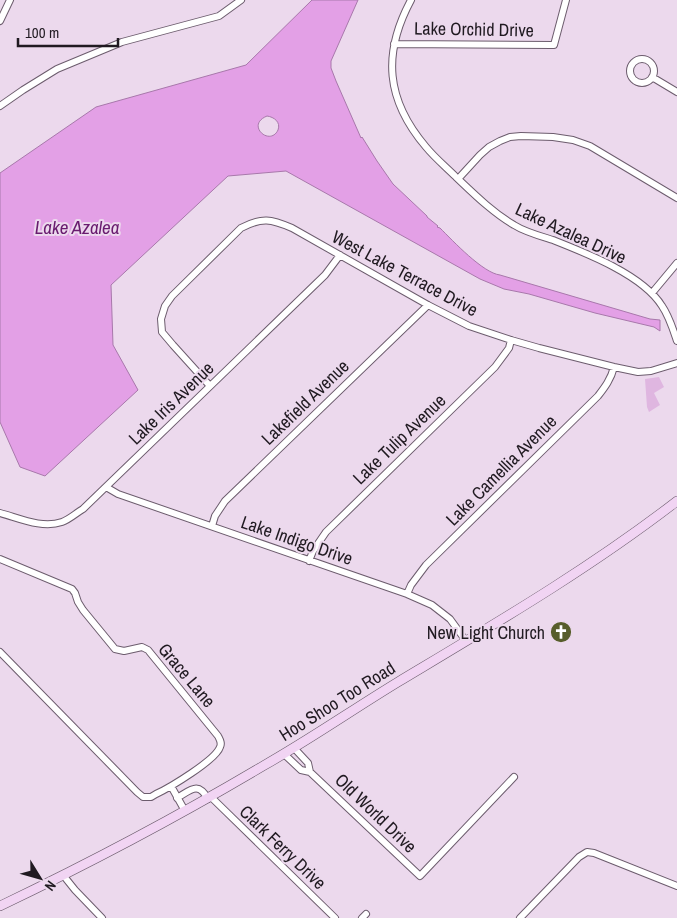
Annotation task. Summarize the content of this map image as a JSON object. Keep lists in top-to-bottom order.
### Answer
{
  "streets": {
    "street": [
      "Lake Orchid Drive",
      "Lake Azalea Drive",
      "West Lake Terrace Drive",
      "Lakefield Avenue",
      "Lake Iris Avenue",
      "Lake Tulip Avenue",
      "Lake Camellia Avenue",
      "Lake Indigo Drive",
      "Grace Lane",
      "Hoo Shoo Too Road",
      "Old World Drive",
      "Clark Ferry Drive"
    ]
  },
  "crossings": [
    ["Lake Orchid Drive", "Lake Azalea Drive"],
    ["West Lake Terrace Drive", "Lakefield Avenue"],
    ["West Lake Terrace Drive", "Lake Iris Avenue"],
    ["West Lake Terrace Drive", "Lake Tulip Avenue"],
    ["West Lake Terrace Drive", "Lake Camellia Avenue"],
    ["Lakefield Avenue", "Lake Indigo Drive"],
    ["Lake Iris Avenue", "Lake Indigo Drive"],
    ["Lake Tulip Avenue", "Lake Indigo Drive"],
    ["Lake Camellia Avenue", "Lake Indigo Drive"],
    ["Lake Indigo Drive", "Hoo Shoo Too Road"],
    ["Hoo Shoo Too Road", "Old World Drive"],
    ["Hoo Shoo Too Road", "Clark Ferry Drive"]
  ],
  "water": ["Lake Azalea"],
  "places": {
    "church": ["New Light Church"]
  },
  "scale_bar": "100 m",
  "north": "bottom right"
}
